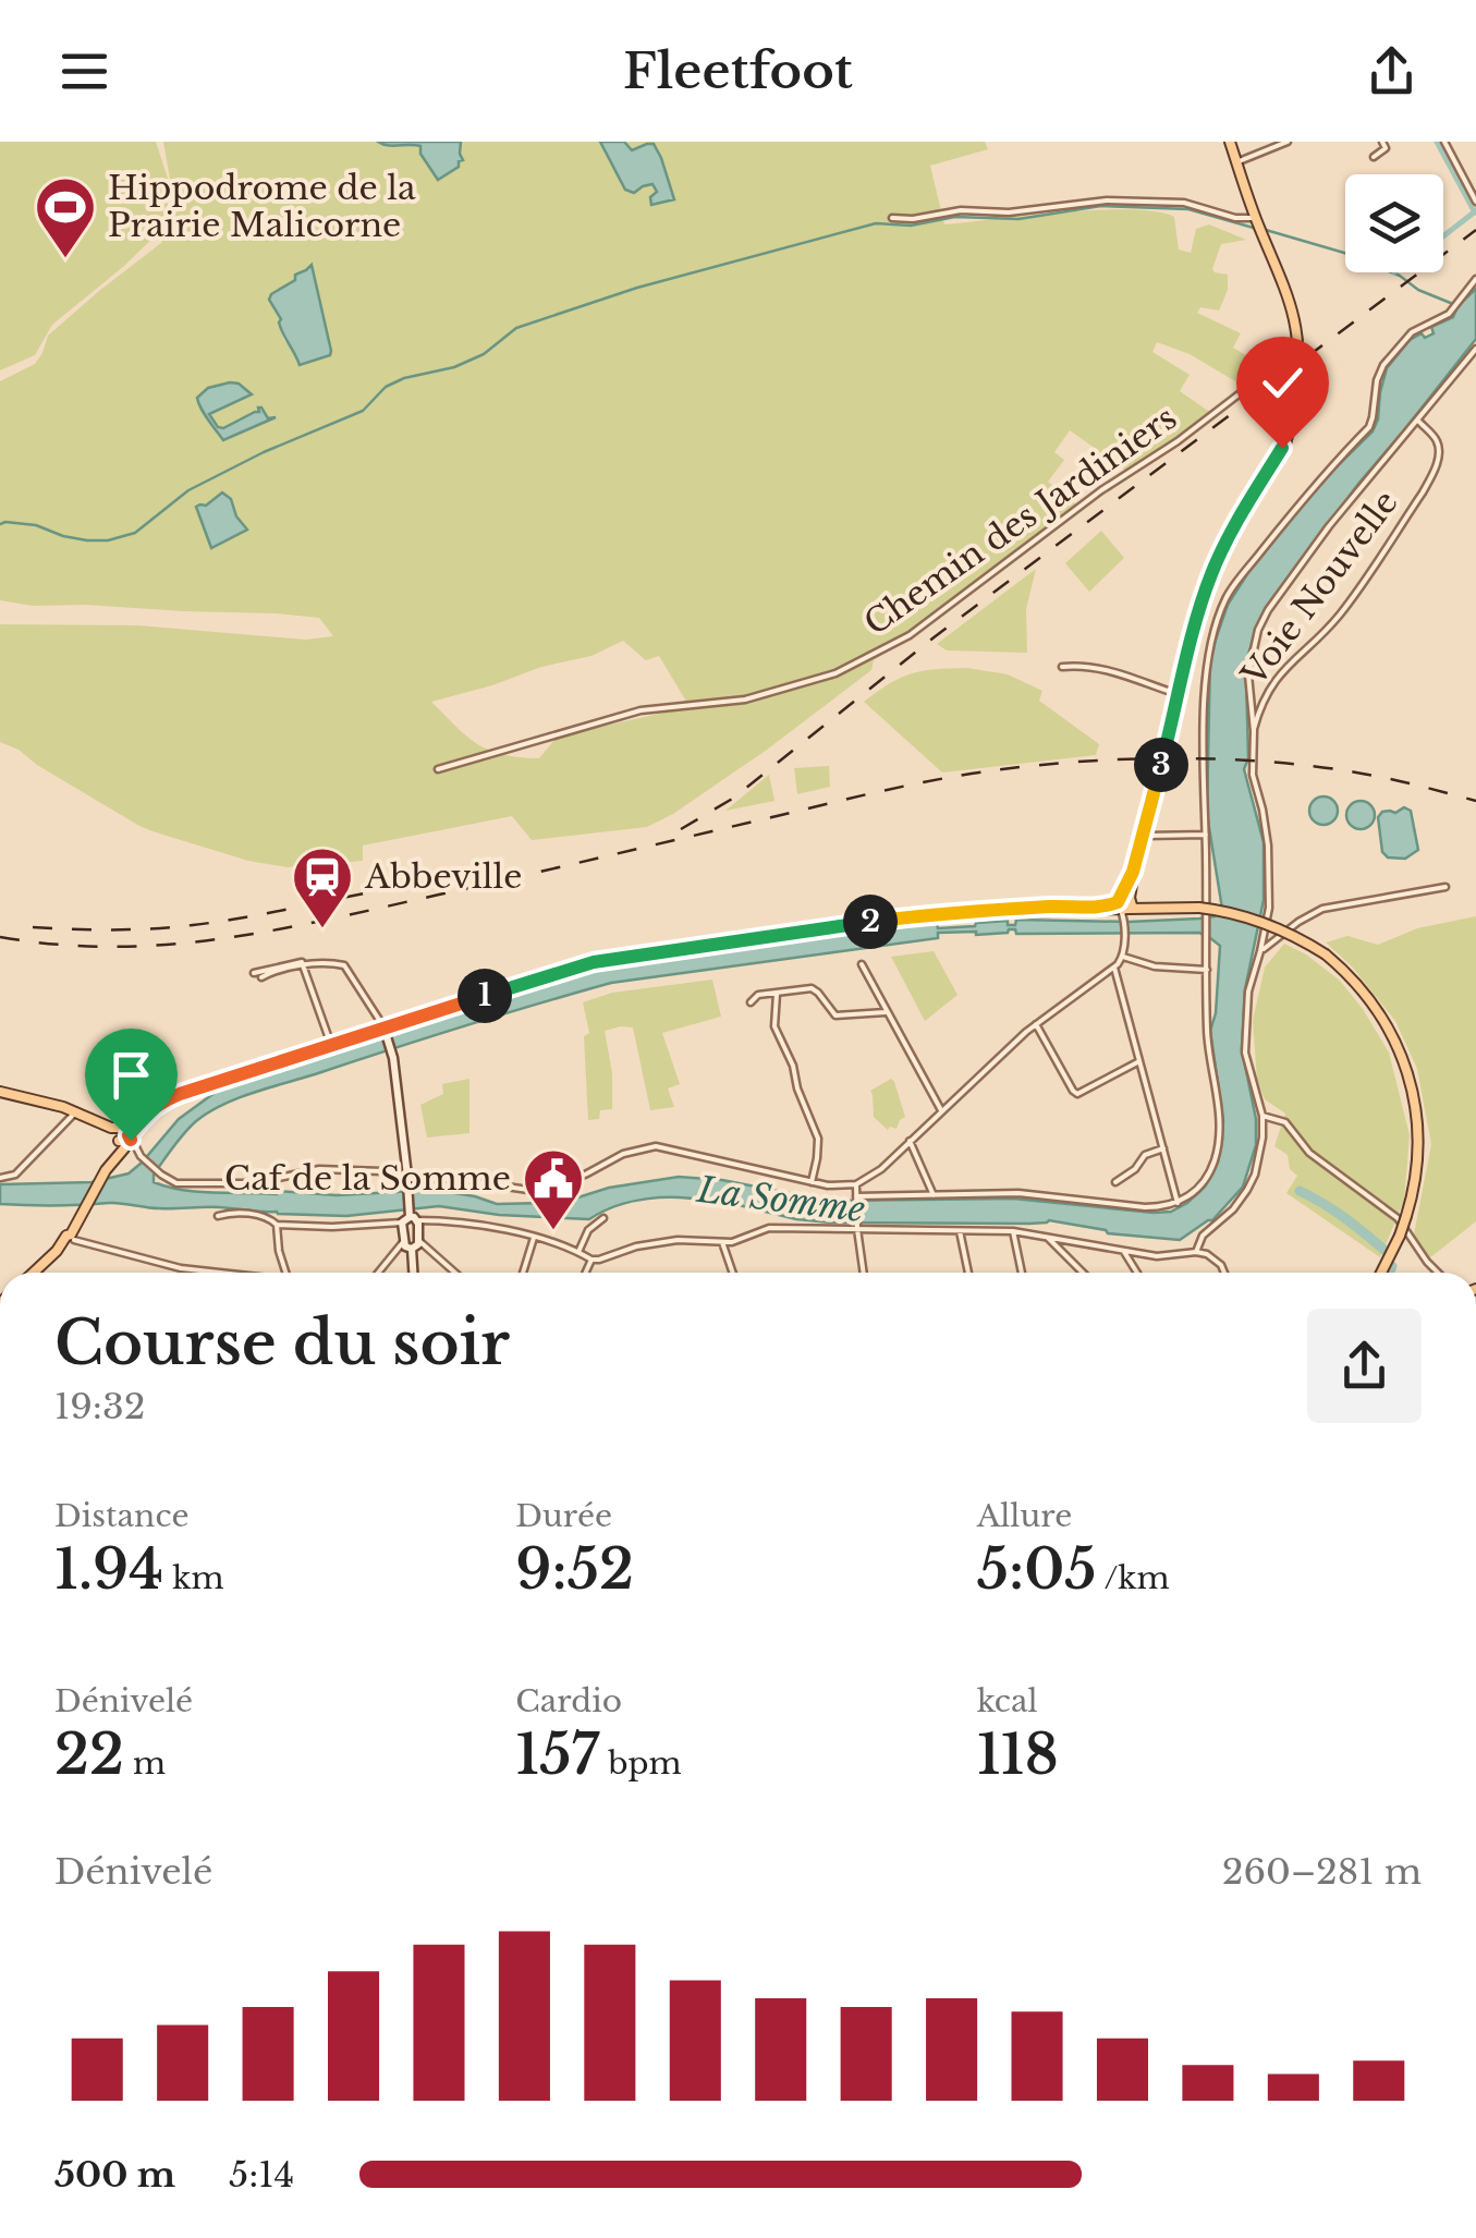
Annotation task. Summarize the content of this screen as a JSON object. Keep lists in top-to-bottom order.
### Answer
{
  "streets": {
    "street": ["Chemin des Jardiniers", "Voie Nouvelle"]
  },
  "water": ["La Somme"],
  "places": {
    "sports": ["Hippodrome de la Prairie Malicorne"],
    "station": ["Abbeville"],
    "public building": ["Caf de la Somme"]
  },
  "page": {
    "header": "Fleetfoot",
    "pins": ["3", "2", "1"],
    "heading": ["Course du soir", "19:32"],
    "stats": [
      ["Distance", "1.94 km"],
      ["Durée", "9:52"],
      ["Allure", "5:05 /km"],
      ["Dénivelé", "22 m"],
      ["Cardio", "157 bpm"],
      ["kcal", "118"]
    ],
    "chart": ["Dénivelé", "260–281 m"],
    "list": [
      {
        "name": "500 m",
        "note": "5:14"
      }
    ]
  }
}
